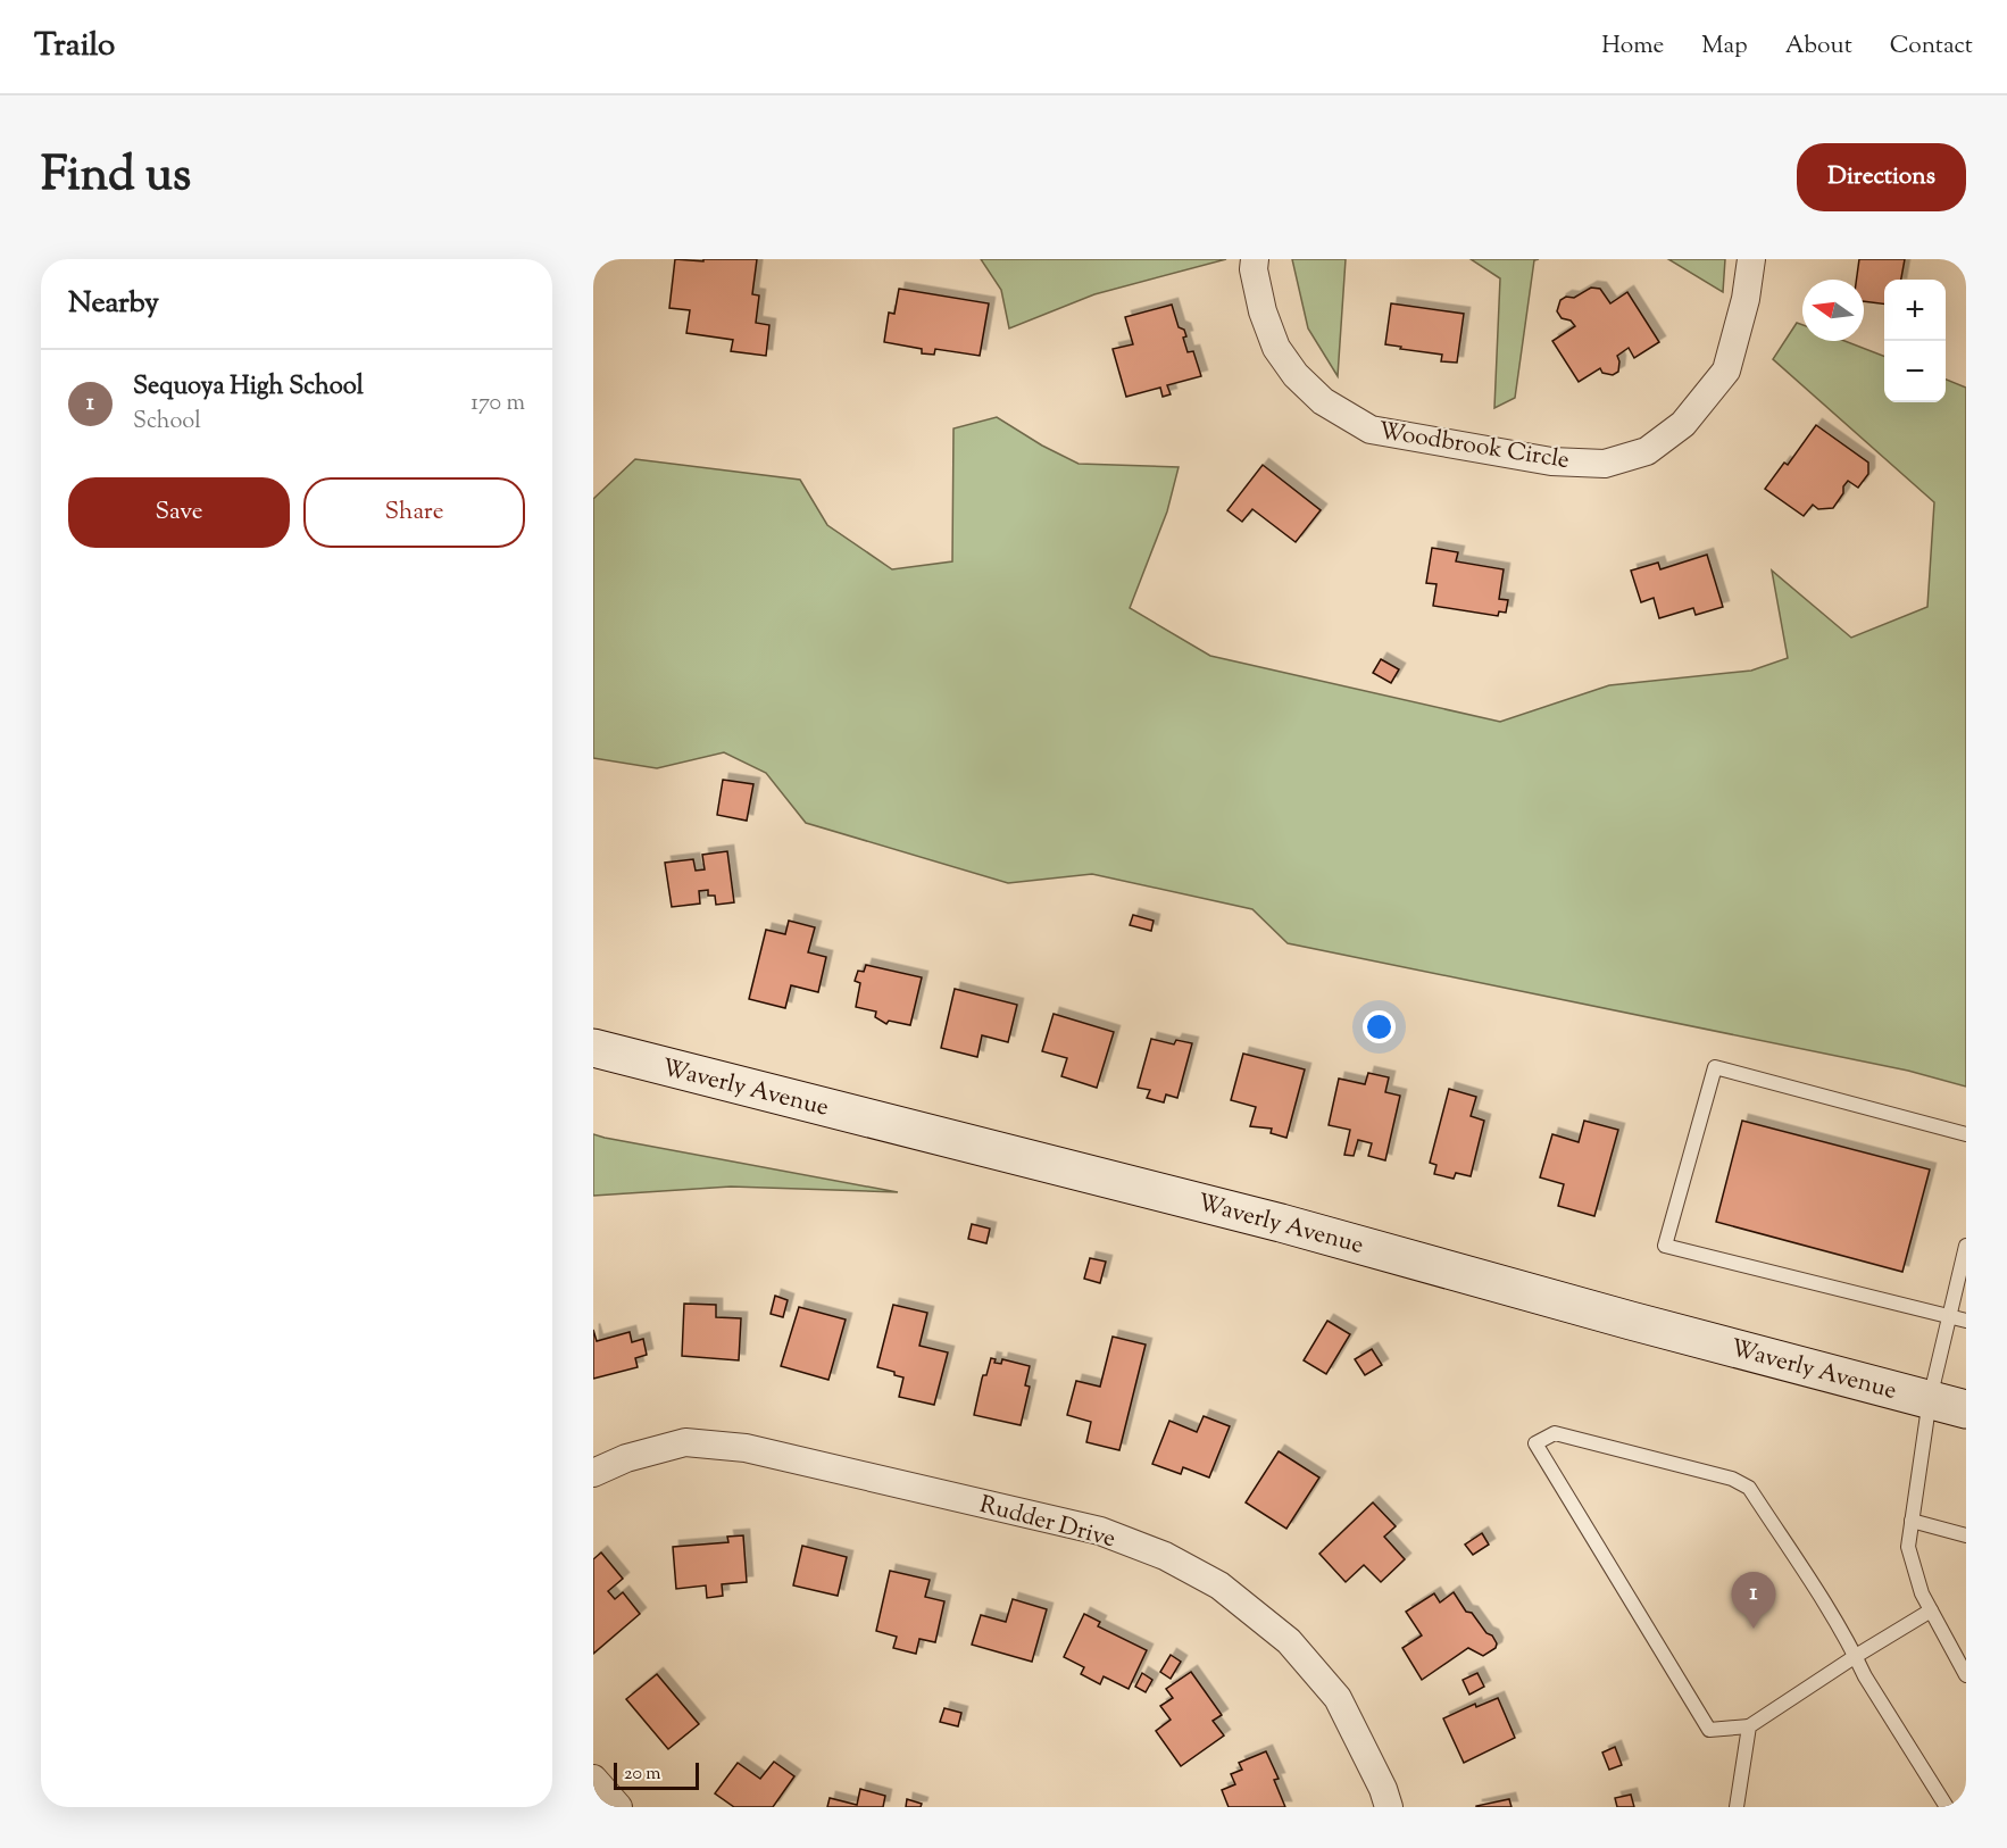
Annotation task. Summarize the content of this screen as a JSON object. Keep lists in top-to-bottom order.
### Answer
{
  "streets": {
    "street": ["Woodbrook Circle", "Waverly Avenue", "Rudder Drive"]
  },
  "scale_bar": "20 m",
  "north": "left",
  "page": {
    "header": "Trailo",
    "nav": [
      "Home",
      "Map",
      "About",
      "Contact"
    ],
    "title": "Find us",
    "buttons": [
      "Directions",
      ["Save", "Share"]
    ],
    "heading": "Nearby",
    "map_buttons": ["+", "−"],
    "list": [
      {
        "mark": "1",
        "name": "Sequoya High School",
        "note": "School",
        "value": "170 m"
      }
    ],
    "pins": "1",
    "scale": "20 m"
  }
}
